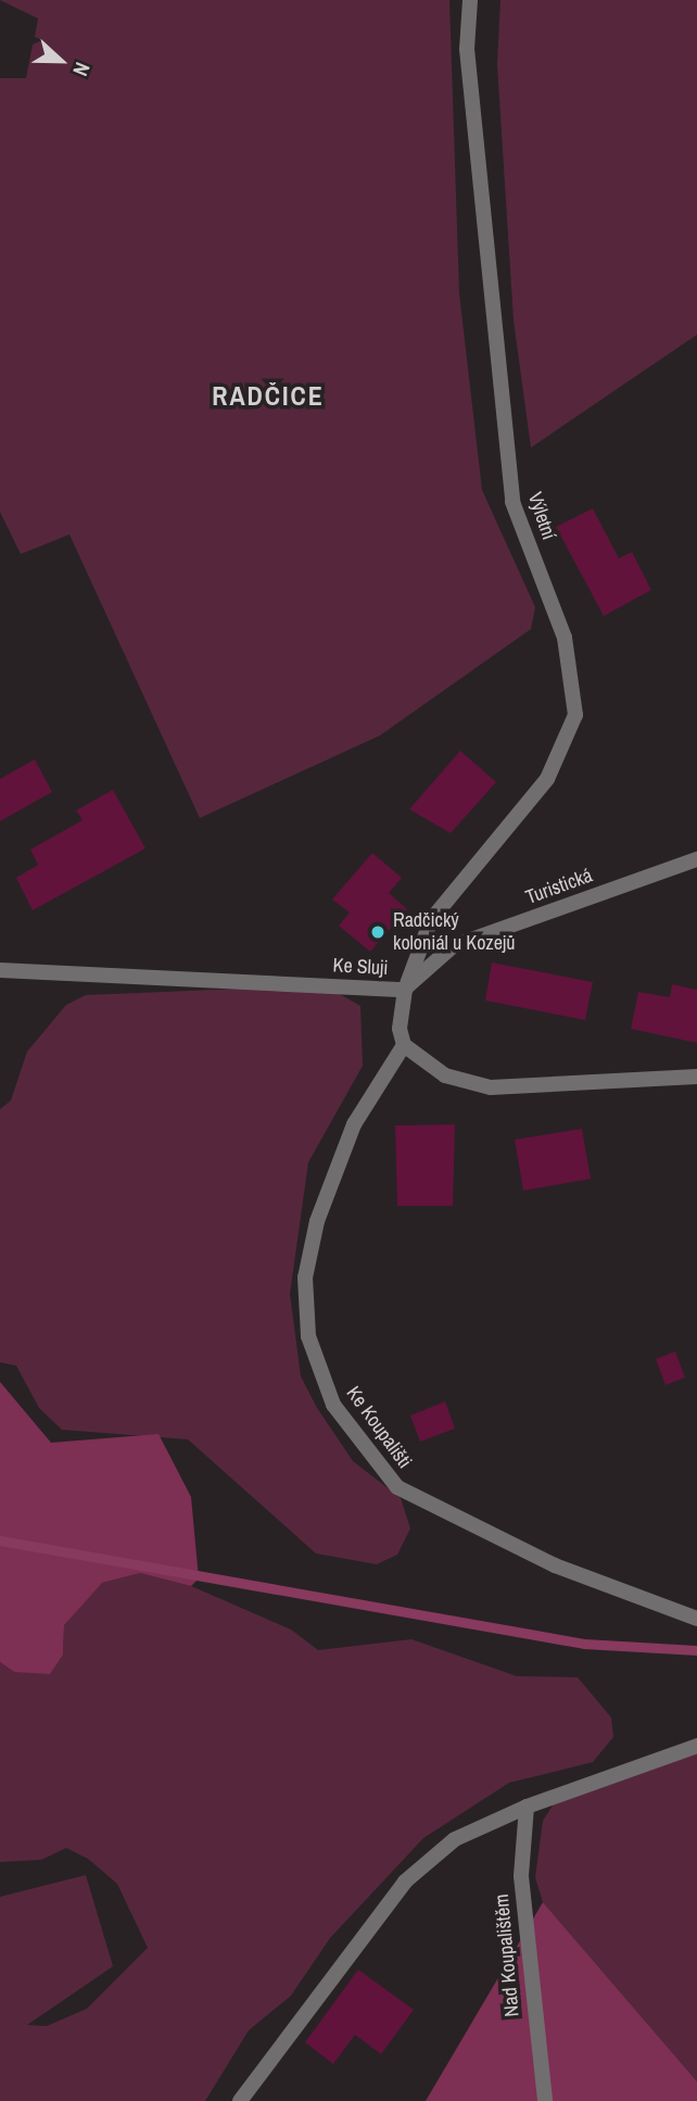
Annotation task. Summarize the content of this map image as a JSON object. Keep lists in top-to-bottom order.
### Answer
{
  "streets": {
    "street": [
      "Výletní",
      "Turistická",
      "Ke Sluji",
      "Ke Koupališti",
      "Nad Koupalištěm"
    ]
  },
  "crossings": [
    ["Výletní", "Turistická"],
    ["Výletní", "Ke Sluji"],
    ["Turistická", "Ke Sluji"],
    ["Ke Sluji", "Ke Koupališti"]
  ],
  "districts": ["RADČICE"],
  "places": ["Radčický koloniál u Kozejů"],
  "north": "right"
}
